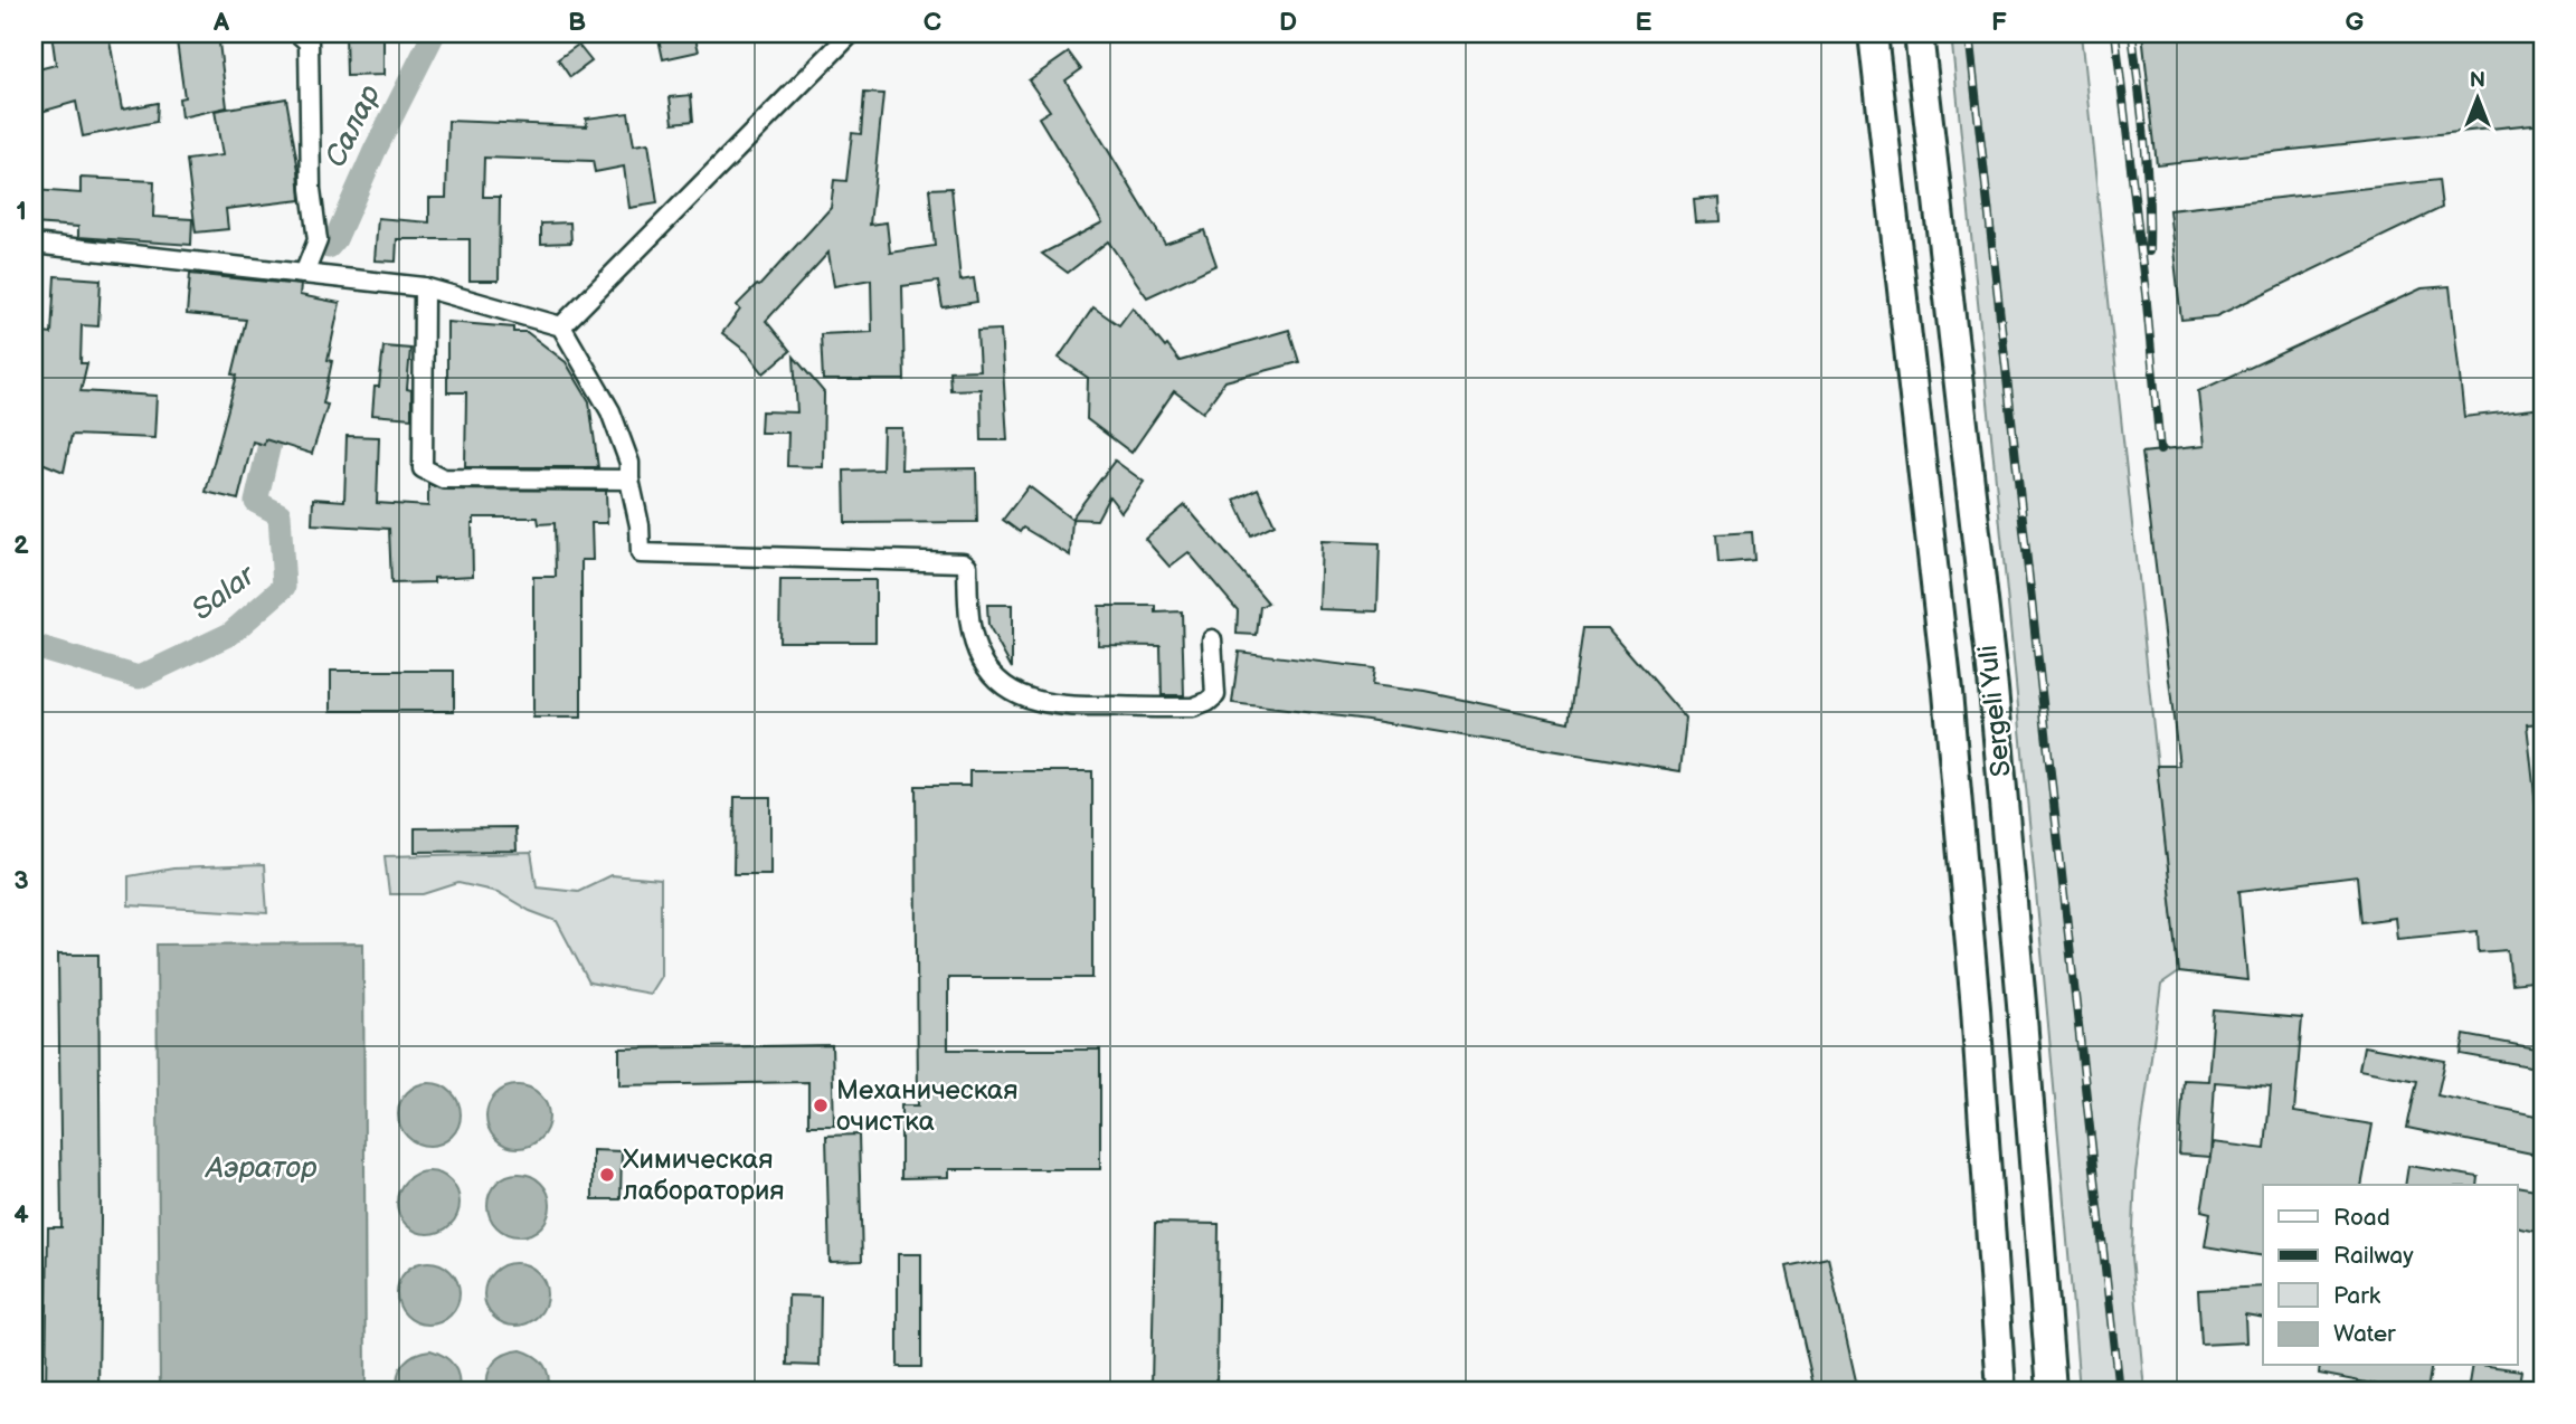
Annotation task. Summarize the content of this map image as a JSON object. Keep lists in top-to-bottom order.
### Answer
{
  "streets": {
    "main road": ["Sergeli Yuli"]
  },
  "water": ["Салар", "Salar", "Аэратор"],
  "places": ["Механическая очистка", "Химическая лаборатория"],
  "legend": [
    "Road",
    "Railway",
    "Park",
    "Water"
  ],
  "north": "top",
  "grid": {
    "columns": [
      "A",
      "B",
      "C",
      "D",
      "E",
      "F",
      "G"
    ],
    "rows": [
      "1",
      "2",
      "3",
      "4"
    ]
  }
}
